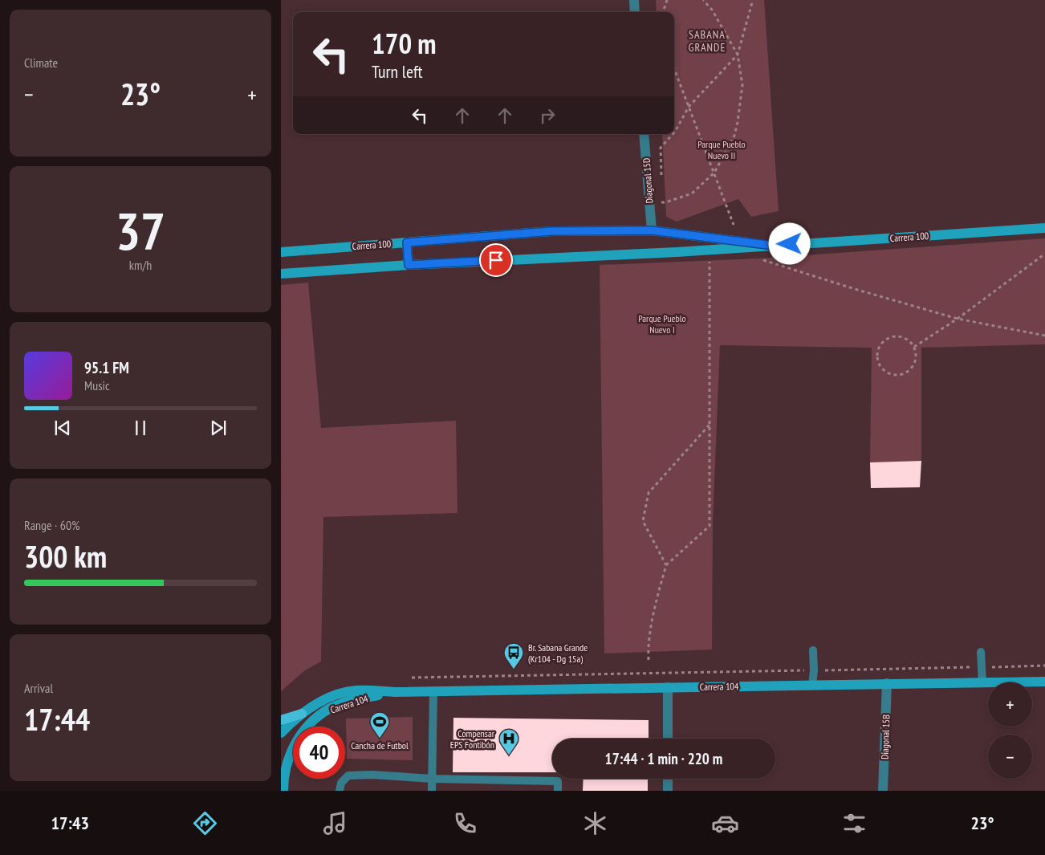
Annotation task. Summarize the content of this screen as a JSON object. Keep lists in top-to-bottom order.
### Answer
{
  "streets": {
    "street": [
      "Diagonal 15D",
      "Carrera 100",
      "Carrera 104",
      "Diagonal 15B"
    ]
  },
  "crossings": [
    ["Diagonal 15D", "Carrera 100"],
    ["Carrera 104", "Diagonal 15B"]
  ],
  "districts": ["SABANA GRANDE"],
  "parks": ["Parque Pueblo Nuevo II", "Parque Pueblo Nuevo I"],
  "places": {
    "bus stop": ["Br. Sabana Grande (Kr104 - Dg 15a)"],
    "sports": ["Cancha de Futbol"],
    "hospital": ["Compensar EPS Fontibón"]
  },
  "page": {
    "tile": [
      "Climate",
      ["37", "km/h"],
      ["Range · 60%", "300 km"],
      ["Arrival", "17:44"]
    ],
    "turn": ["170 m", "Turn left"],
    "heat": ["−", "23°", "+"],
    "song": ["95.1 FM", "Music"],
    "map_buttons": ["+", "−"],
    "limit": "40",
    "trip": "17:44 · 1 min · 220 m",
    "tabs": ["17:43", "23°"]
  }
}
